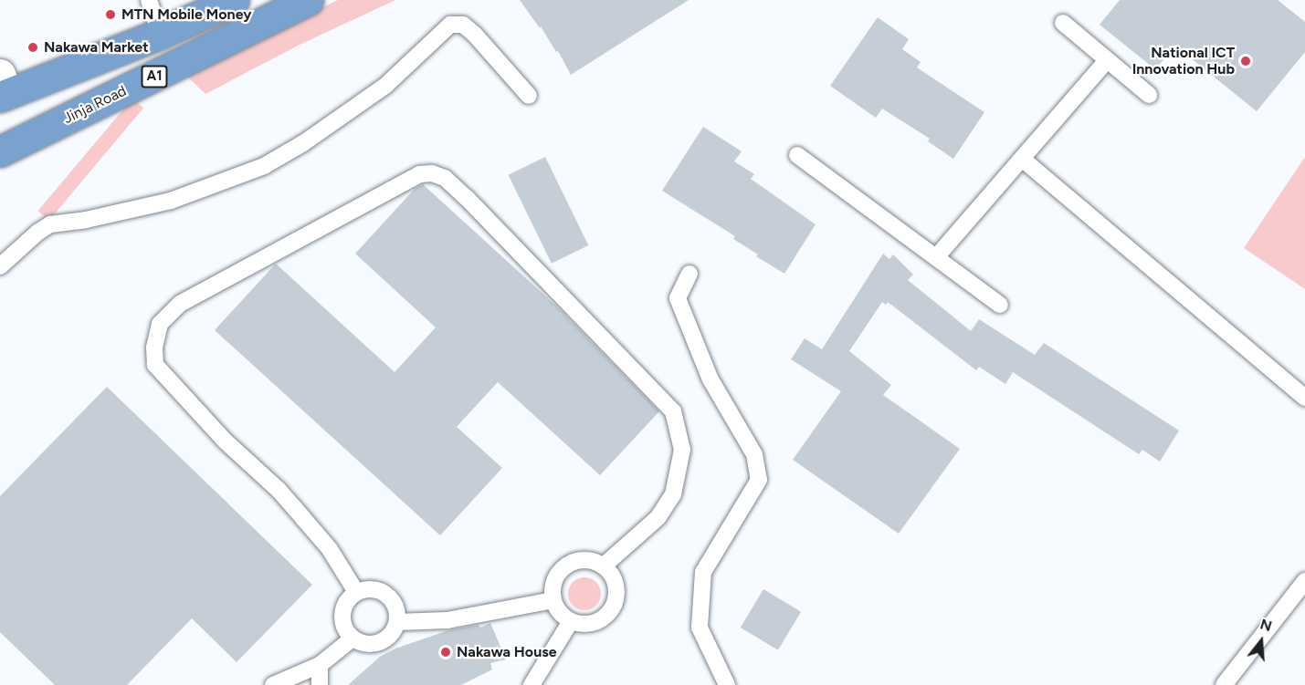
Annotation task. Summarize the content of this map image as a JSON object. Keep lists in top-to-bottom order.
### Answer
{
  "streets": {
    "highway": ["A1", "Jinja Road"]
  },
  "places": [
    "MTN Mobile Money",
    "Nakawa Market",
    "National ICT Innovation Hub",
    "Nakawa House"
  ],
  "north": "top"
}
